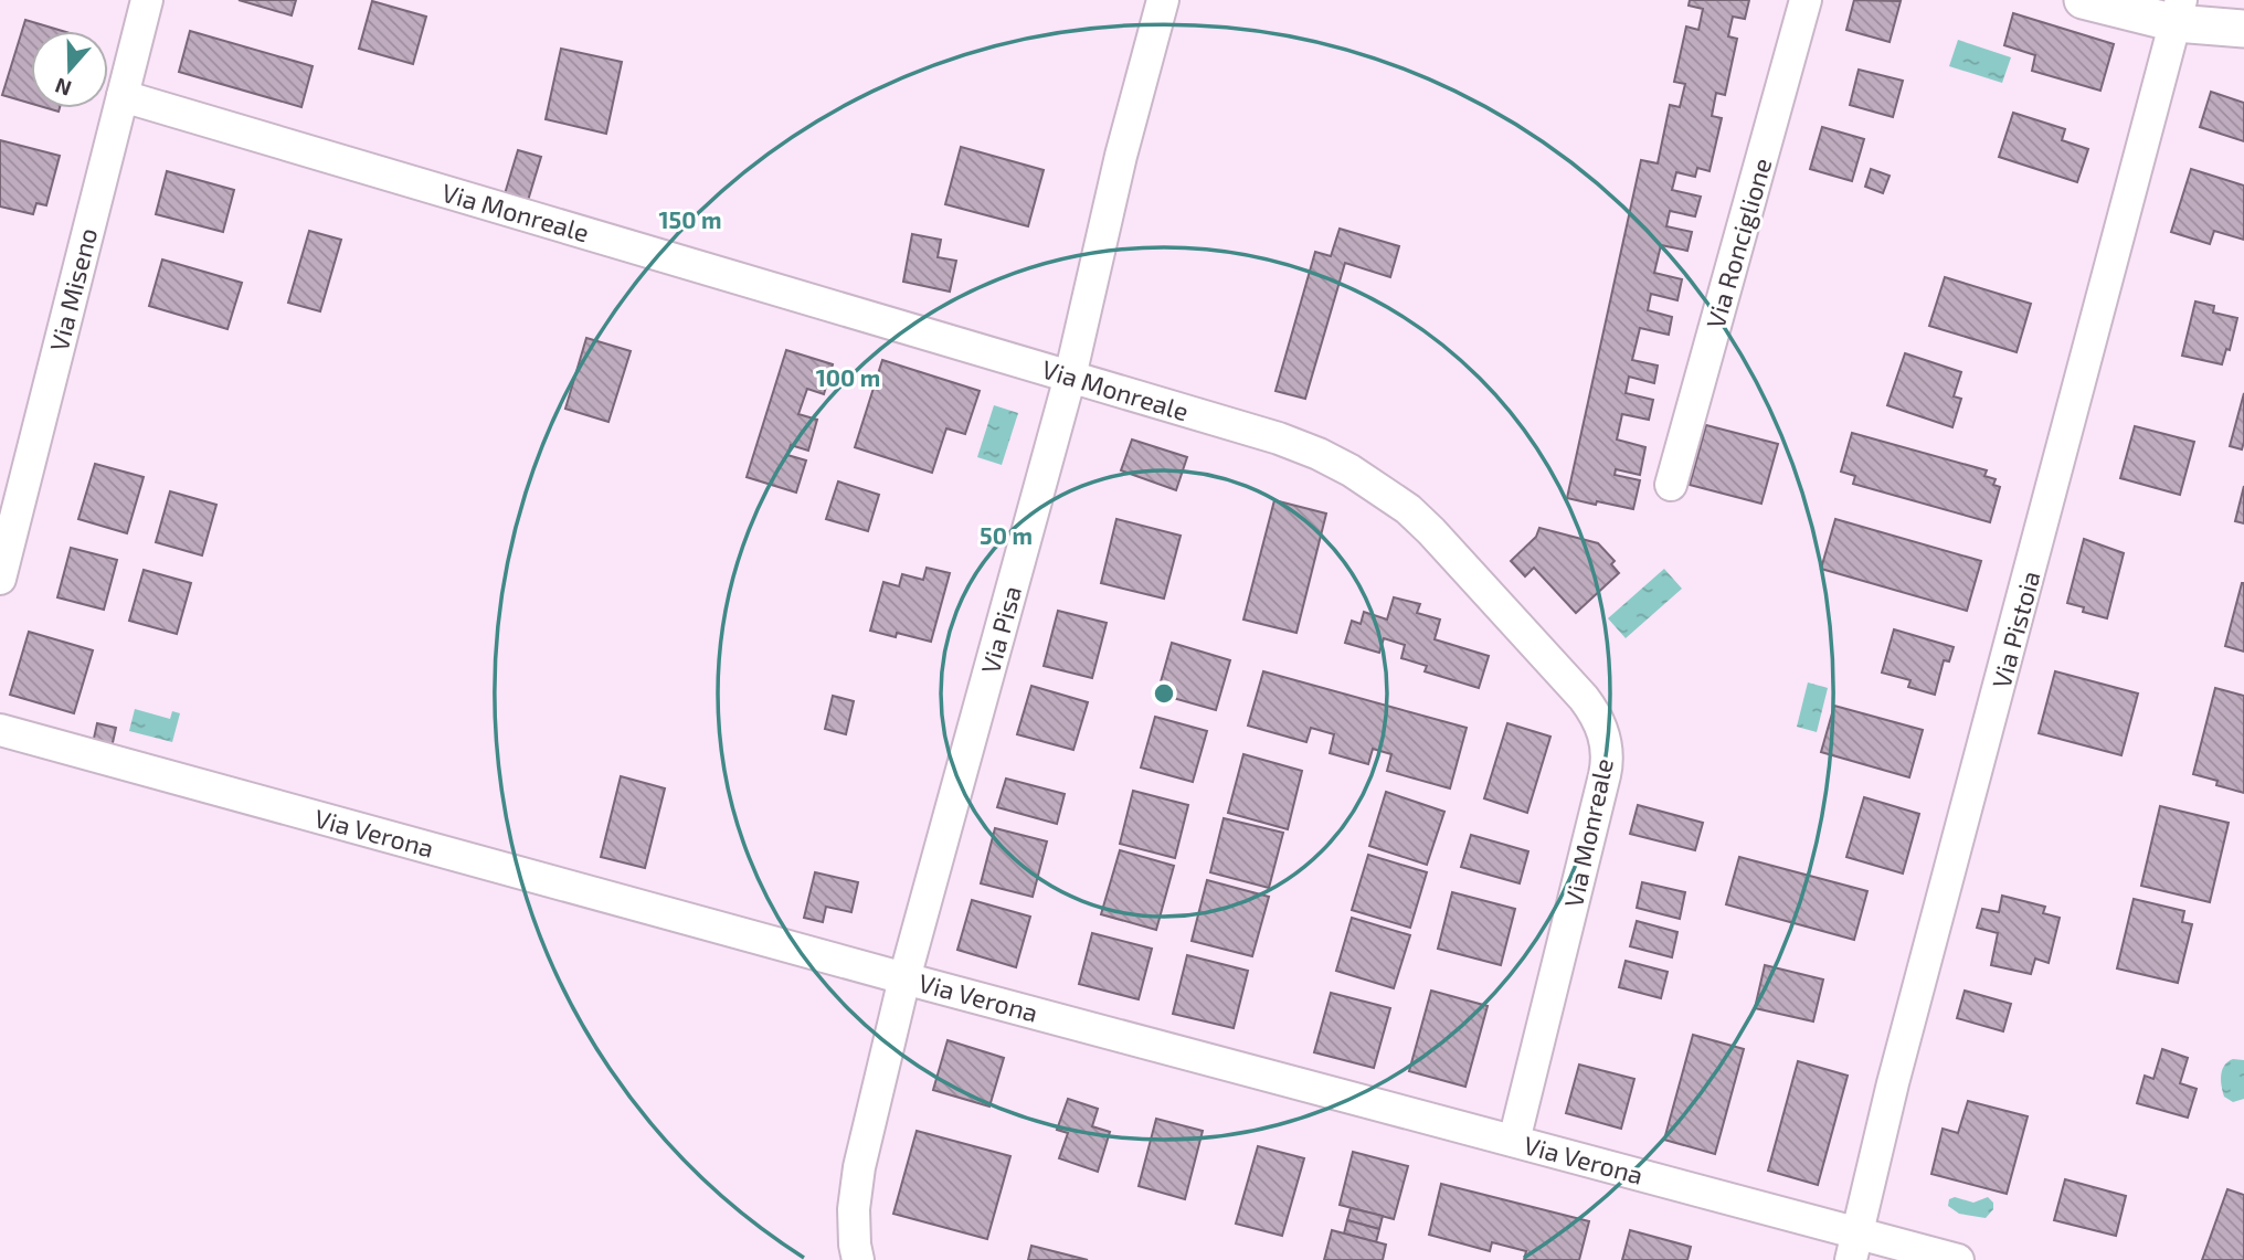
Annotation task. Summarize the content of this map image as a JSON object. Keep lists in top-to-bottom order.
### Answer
{
  "streets": {
    "street": [
      "Via Monreale",
      "Via Ronciglione",
      "Via Miseno",
      "Via Pisa",
      "Via Pistoia",
      "Via Verona"
    ]
  },
  "crossings": [
    ["Via Monreale", "Via Miseno"],
    ["Via Monreale", "Via Pisa"],
    ["Via Monreale", "Via Verona"],
    ["Via Pisa", "Via Verona"],
    ["Via Pistoia", "Via Verona"]
  ],
  "north": "bottom",
  "rings": ["150 m", "100 m", "50 m"]
}
